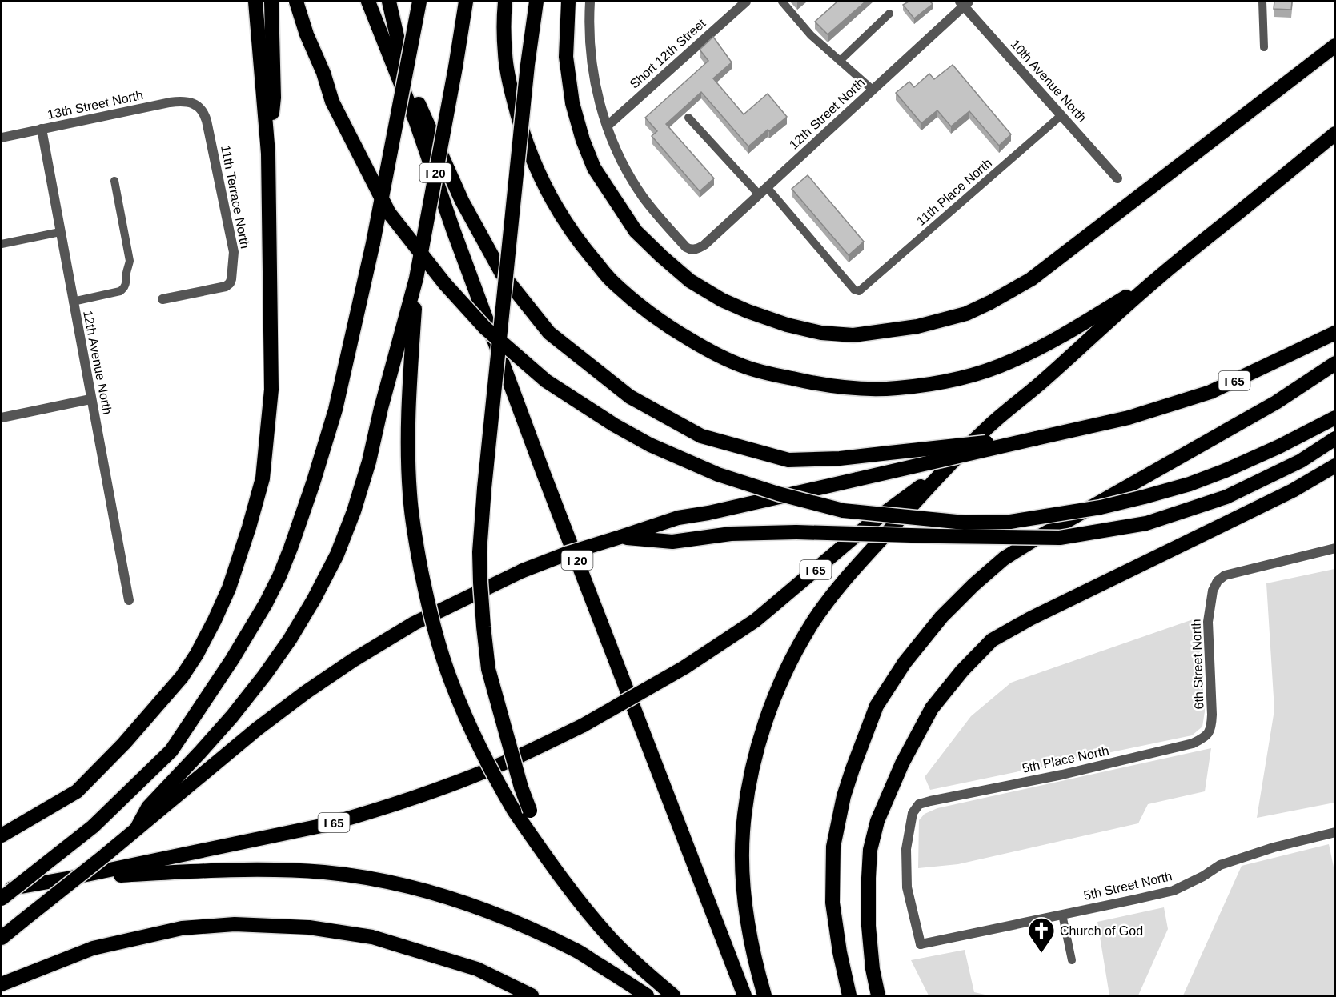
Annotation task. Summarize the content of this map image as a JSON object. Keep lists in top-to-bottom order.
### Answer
{
  "streets": {
    "highway": ["I 20", "I 65"],
    "street": [
      "Short 12th Street",
      "10th Avenue North",
      "13th Street North",
      "12th Street North",
      "11th Terrace North",
      "12th Avenue North",
      "6th Street North",
      "5th Place North",
      "5th Street North"
    ],
    "lane": ["11th Place North"]
  },
  "crossings": [
    ["Short 12th Street", "12th Street North"],
    ["10th Avenue North", "12th Street North"],
    ["10th Avenue North", "11th Place North"],
    ["13th Street North", "11th Terrace North"],
    ["13th Street North", "12th Avenue North"],
    ["12th Street North", "11th Place North"],
    ["6th Street North", "5th Place North"],
    ["5th Place North", "5th Street North"]
  ],
  "places": {
    "church": ["Church of God"]
  }
}
